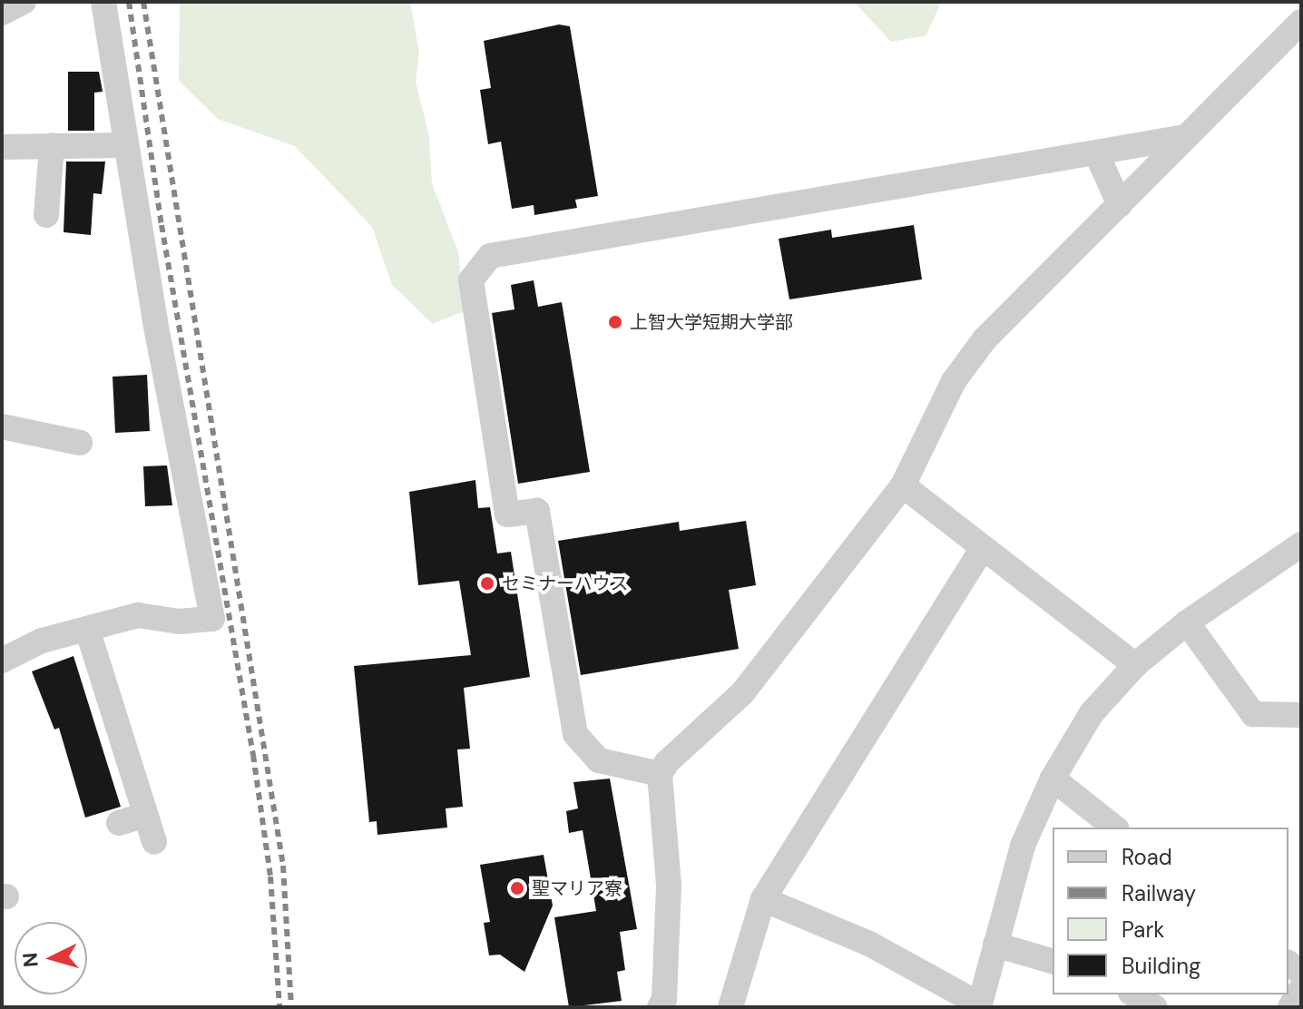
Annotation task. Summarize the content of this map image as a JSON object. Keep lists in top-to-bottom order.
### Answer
{
  "places": ["上智大学短期大学部", "セミナーハウス", "聖マリア寮"],
  "legend": [
    "Road",
    "Railway",
    "Park",
    "Building"
  ],
  "north": "left"
}
